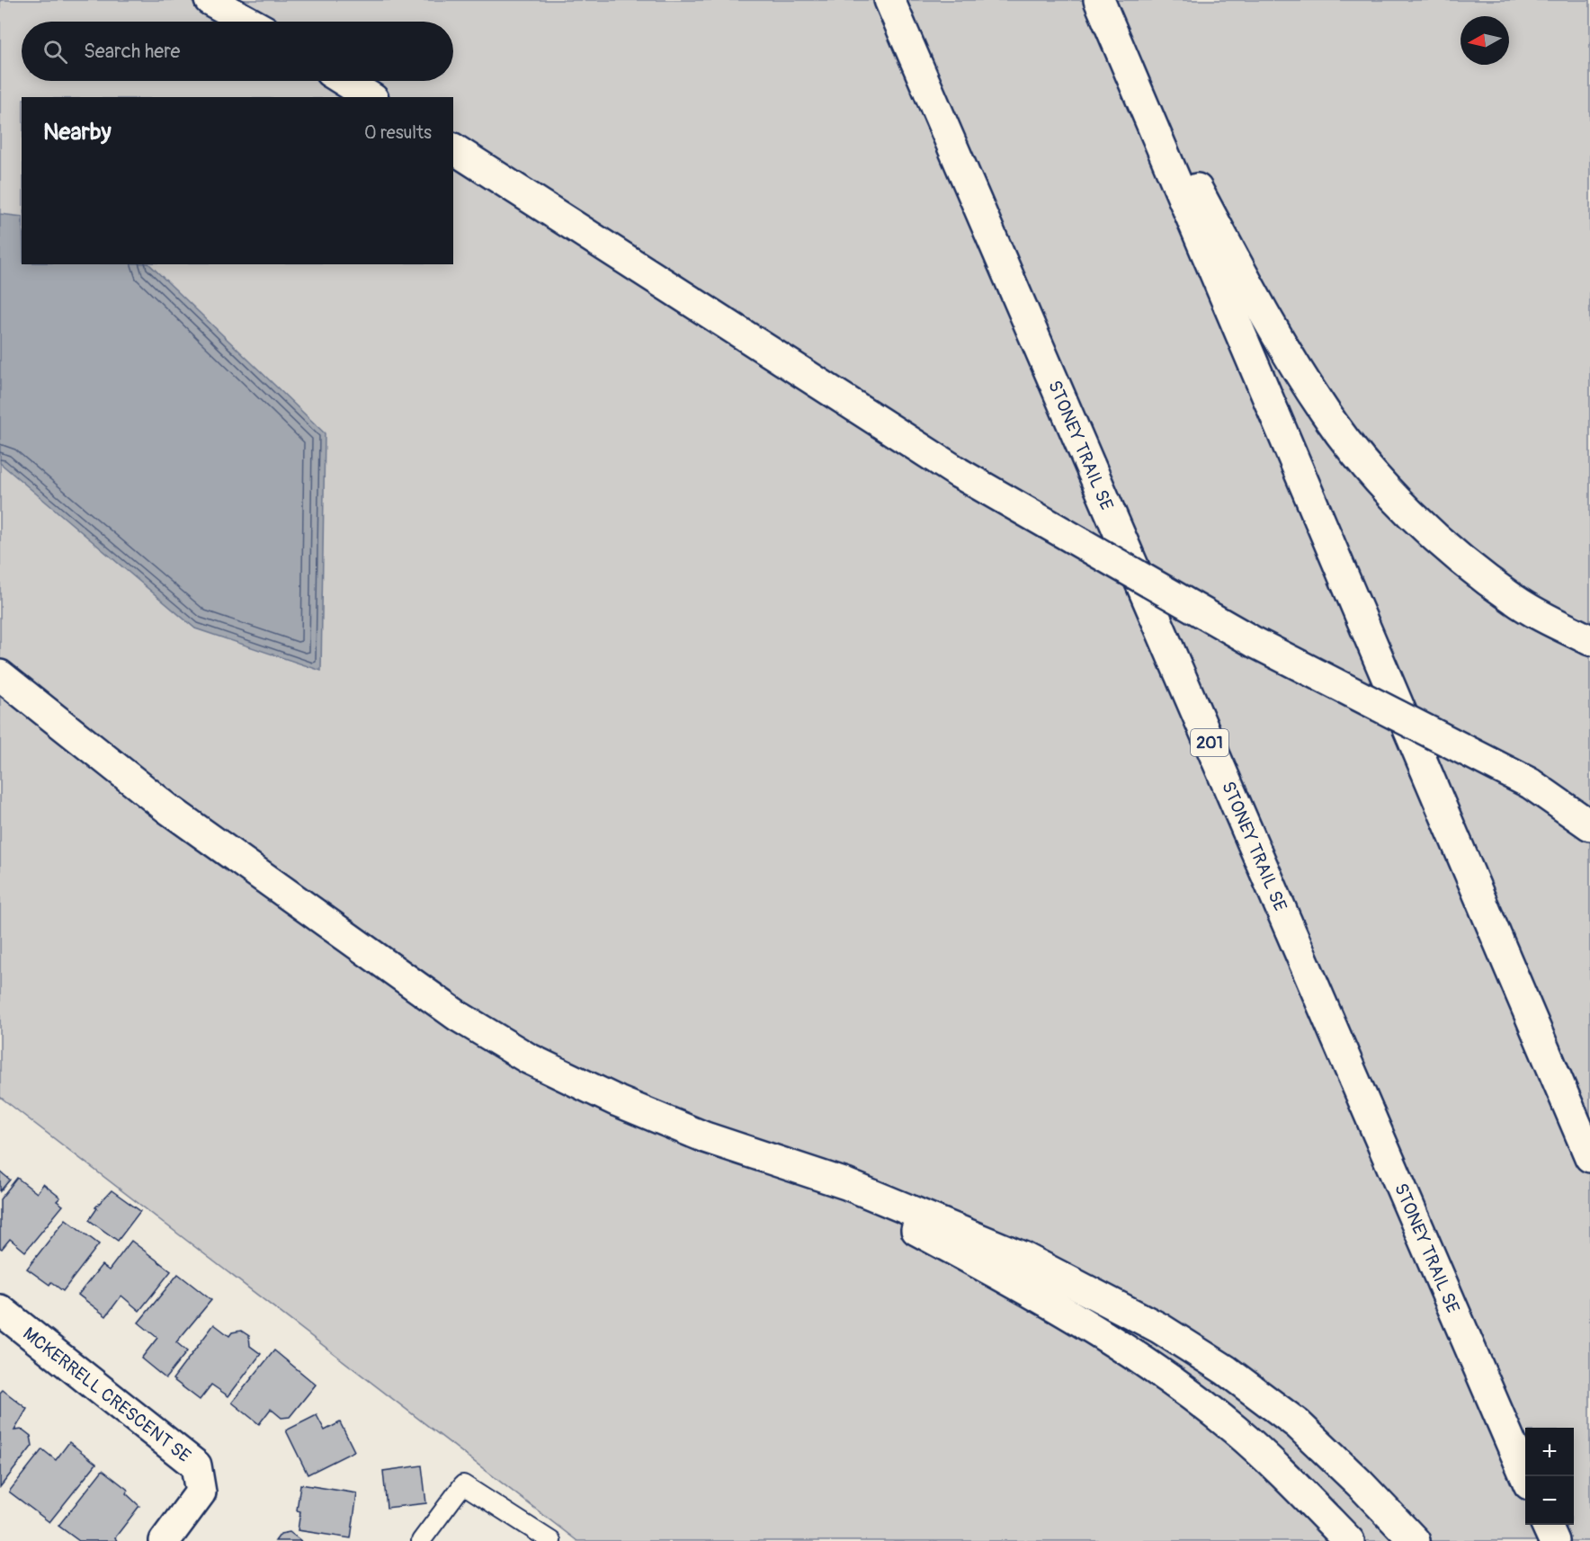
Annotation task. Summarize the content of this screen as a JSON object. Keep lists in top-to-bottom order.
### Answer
{
  "streets": {
    "main road": ["STONEY TRAIL SE", "201", "MCKERRELL CRESCENT SE"]
  },
  "north": "left",
  "page": {
    "search": "Search here",
    "heading": ["Nearby", "0 results"],
    "map_buttons": ["+", "−"]
  }
}
